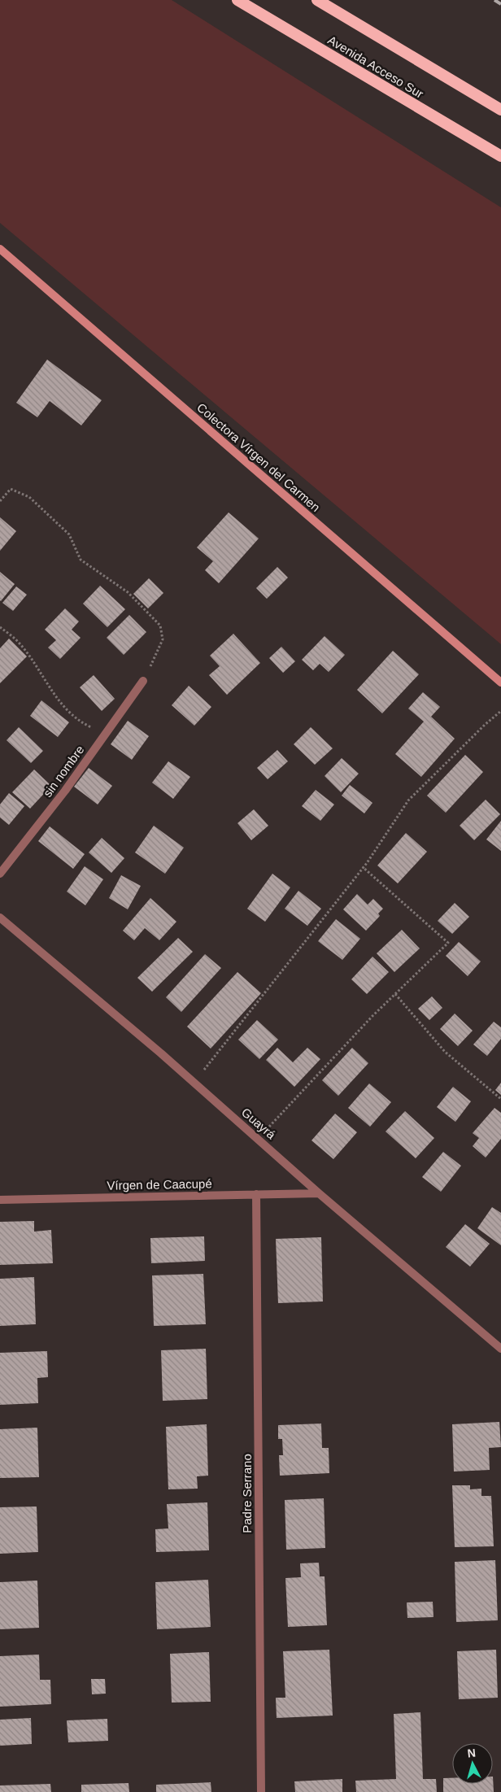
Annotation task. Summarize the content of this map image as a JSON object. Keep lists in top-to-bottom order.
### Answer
{
  "streets": {
    "highway": ["Avenida Acceso Sur"],
    "main road": ["Colectora Vírgen del Carmen"],
    "street": [
      "sin nombre",
      "Guayrá",
      "Vírgen de Caacupé",
      "Padre Serrano"
    ]
  },
  "crossings": [
    ["Guayrá", "Vírgen de Caacupé"],
    ["Vírgen de Caacupé", "Padre Serrano"]
  ],
  "north": "top"
}
